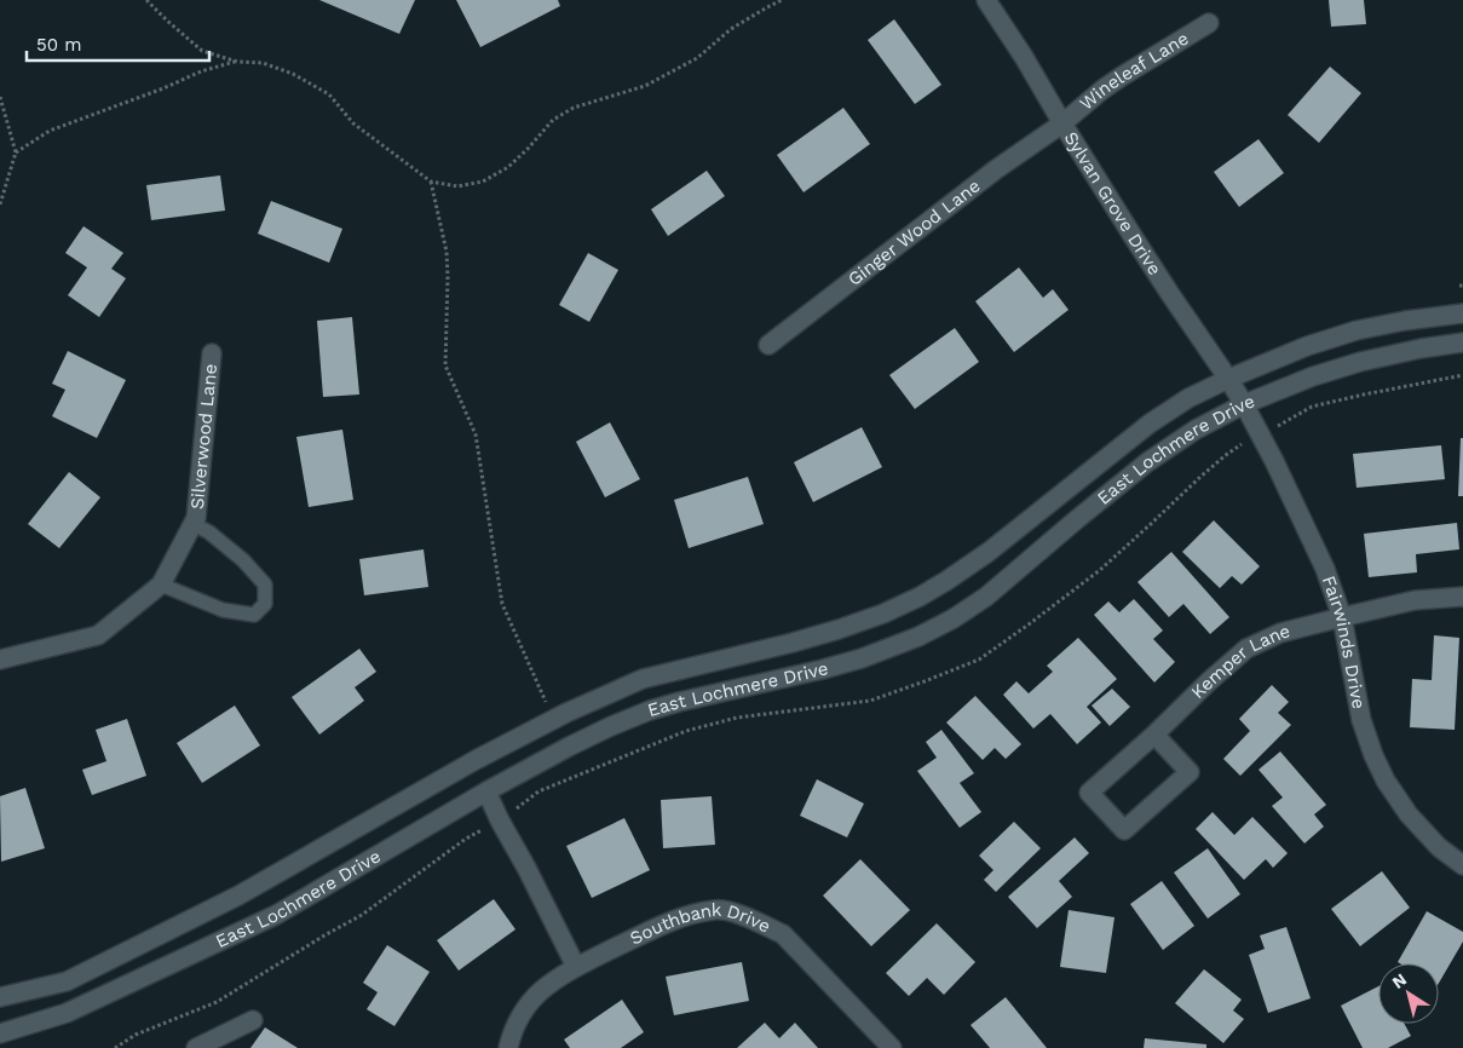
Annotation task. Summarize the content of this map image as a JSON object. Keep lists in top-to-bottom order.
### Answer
{
  "streets": {
    "street": [
      "Wineleaf Lane",
      "Sylvan Grove Drive",
      "Ginger Wood Lane",
      "Silverwood Lane",
      "East Lochmere Drive",
      "Fairwinds Drive",
      "Kemper Lane",
      "Southbank Drive"
    ]
  },
  "crossings": [
    ["Wineleaf Lane", "Sylvan Grove Drive"],
    ["Wineleaf Lane", "Ginger Wood Lane"],
    ["Sylvan Grove Drive", "Ginger Wood Lane"],
    ["Sylvan Grove Drive", "East Lochmere Drive"],
    ["Sylvan Grove Drive", "Fairwinds Drive"],
    ["East Lochmere Drive", "Fairwinds Drive"],
    ["Fairwinds Drive", "Kemper Lane"]
  ],
  "scale_bar": "50 m",
  "north": "top left"
}
